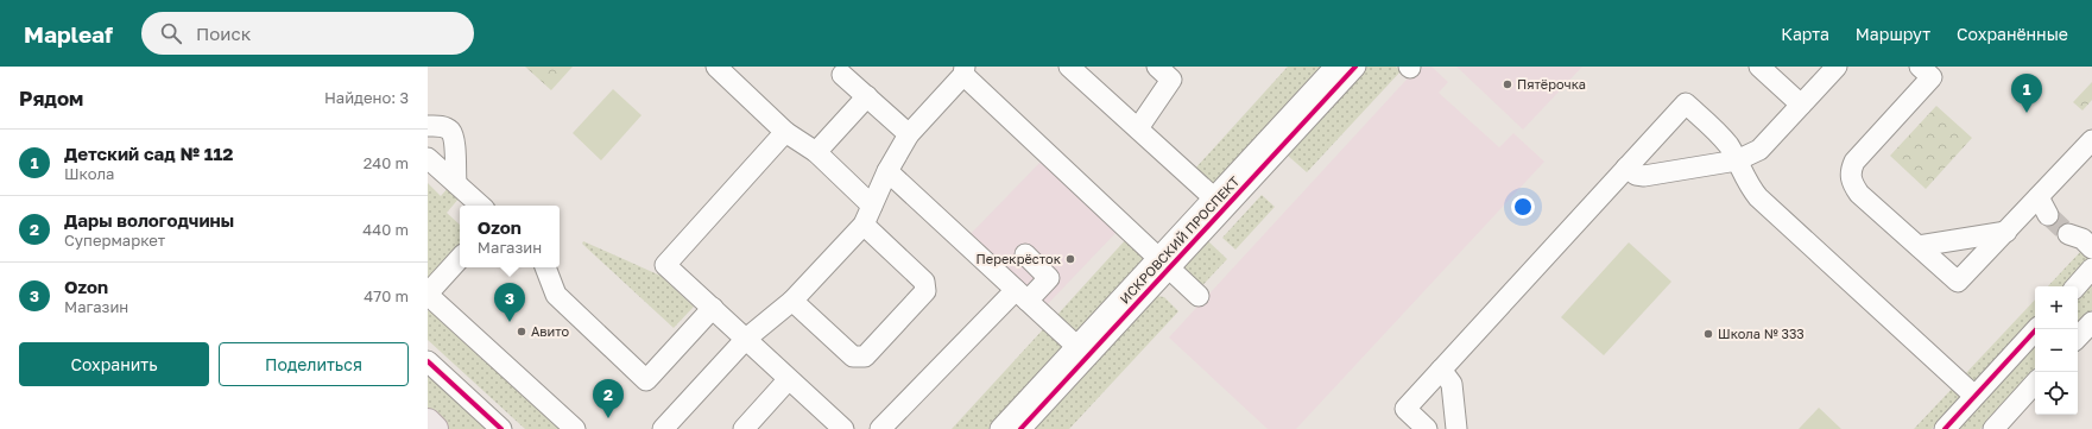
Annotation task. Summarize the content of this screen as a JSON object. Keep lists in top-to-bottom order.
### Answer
{
  "streets": {
    "street": ["ИСКРОВСКИЙ ПРОСПЕКТ"]
  },
  "places": [
    "Пятёрочка",
    "Перекрёсток",
    "Авито",
    "Школа № 333"
  ],
  "page": {
    "header": "Mapleaf",
    "search": "Поиск",
    "nav": ["Карта", "Маршрут", "Сохранённые"],
    "heading": ["Рядом", "Найдено: 3"],
    "pins": ["1", "3", "2"],
    "list": [
      {
        "mark": "1",
        "name": "Детский сад № 112",
        "note": "Школа",
        "value": "240 m"
      },
      {
        "mark": "2",
        "name": "Дары вологодчины",
        "note": "Супермаркет",
        "value": "440 m"
      },
      {
        "mark": "3",
        "name": "Ozon",
        "note": "Магазин",
        "value": "470 m"
      }
    ],
    "popup": ["Ozon", "Магазин"],
    "map_buttons": ["+", "−"],
    "buttons": ["Сохранить", "Поделиться"]
  }
}
